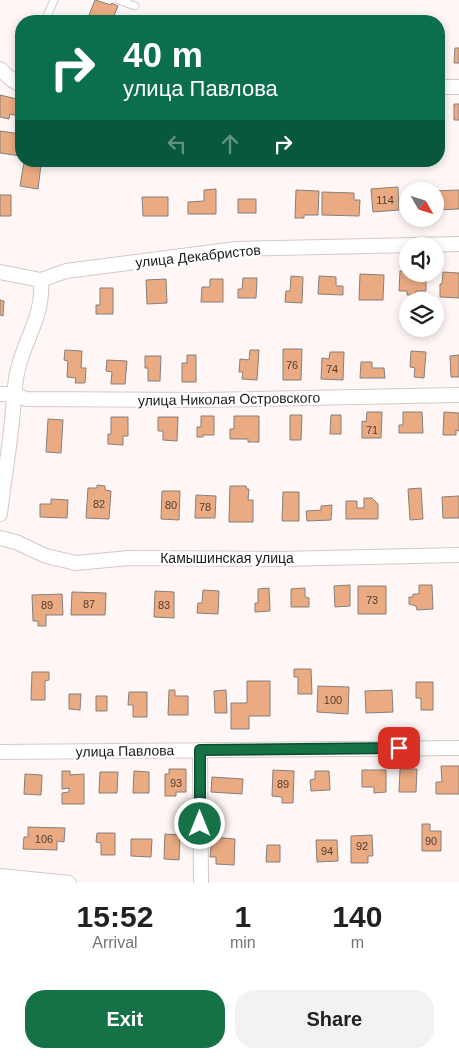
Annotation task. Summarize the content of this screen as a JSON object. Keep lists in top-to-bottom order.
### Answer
{
  "streets": {
    "street": [
      "улица Декабристов",
      "улица Николая Островского",
      "Камышинская улица",
      "улица Павлова"
    ]
  },
  "house_numbers": [
    "114",
    "76",
    "74",
    "71",
    "82",
    "80",
    "78",
    "73",
    "87",
    "89",
    "83",
    "100",
    "93",
    "89",
    "106",
    "90",
    "92",
    "94"
  ],
  "north": "bottom right",
  "page": {
    "turn": ["40 m", "улица Павлова"],
    "eta": [
      "15:52",
      "Arrival",
      "1",
      "min",
      "140",
      "m"
    ],
    "buttons": ["Exit", "Share"]
  }
}
